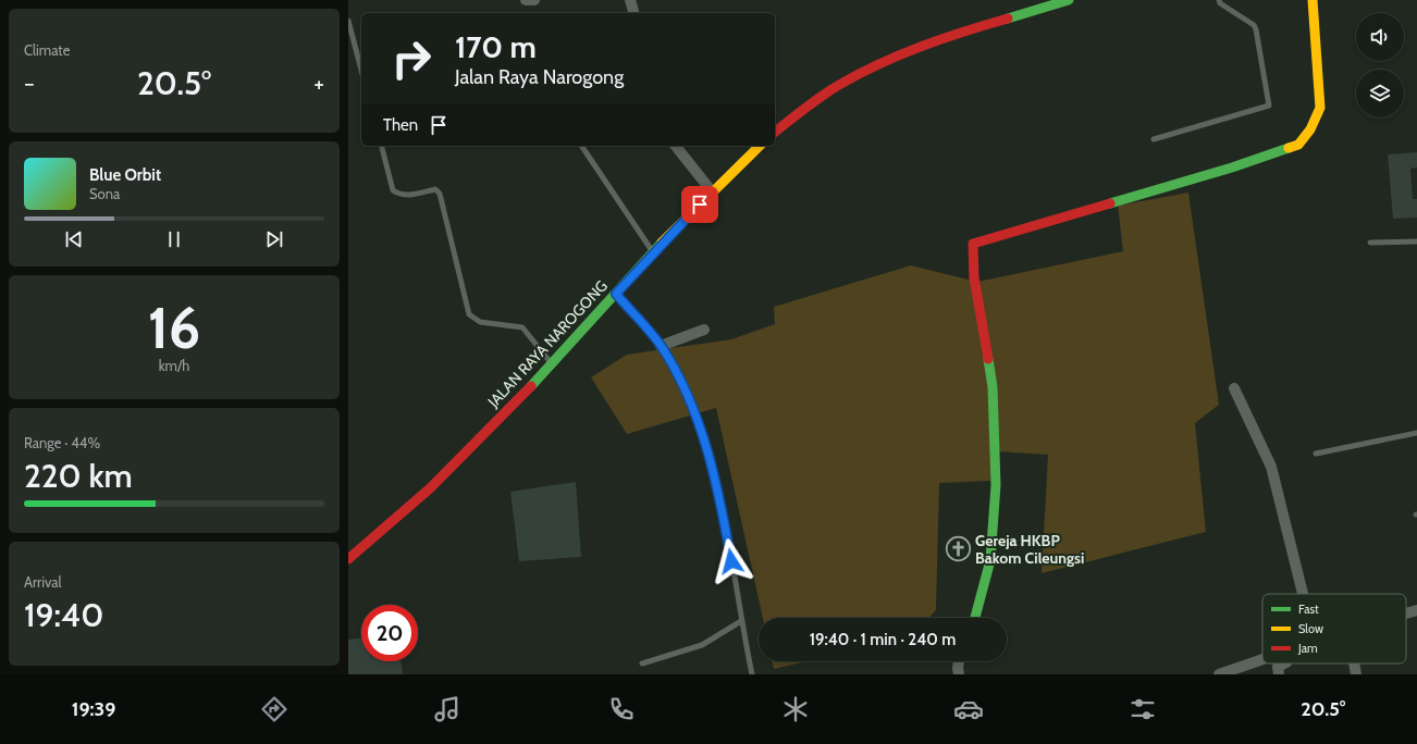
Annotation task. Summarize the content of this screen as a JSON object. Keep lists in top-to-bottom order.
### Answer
{
  "streets": {
    "main road": ["JALAN RAYA NAROGONG"]
  },
  "places": {
    "church": ["Gereja HKBP Bakom Cileungsi"]
  },
  "legend": ["Fast", "Slow", "Jam"],
  "page": {
    "tile": [
      "Climate",
      ["16", "km/h"],
      ["Range · 44%", "220 km"],
      ["Arrival", "19:40"]
    ],
    "turn": ["170 m", "Jalan Raya Narogong"],
    "heat": ["−", "20.5°", "+"],
    "then": "Then",
    "song": ["Blue Orbit", "Sona"],
    "limit": "20",
    "trip": "19:40 · 1 min · 240 m",
    "tabs": ["19:39", "20.5°"]
  }
}
